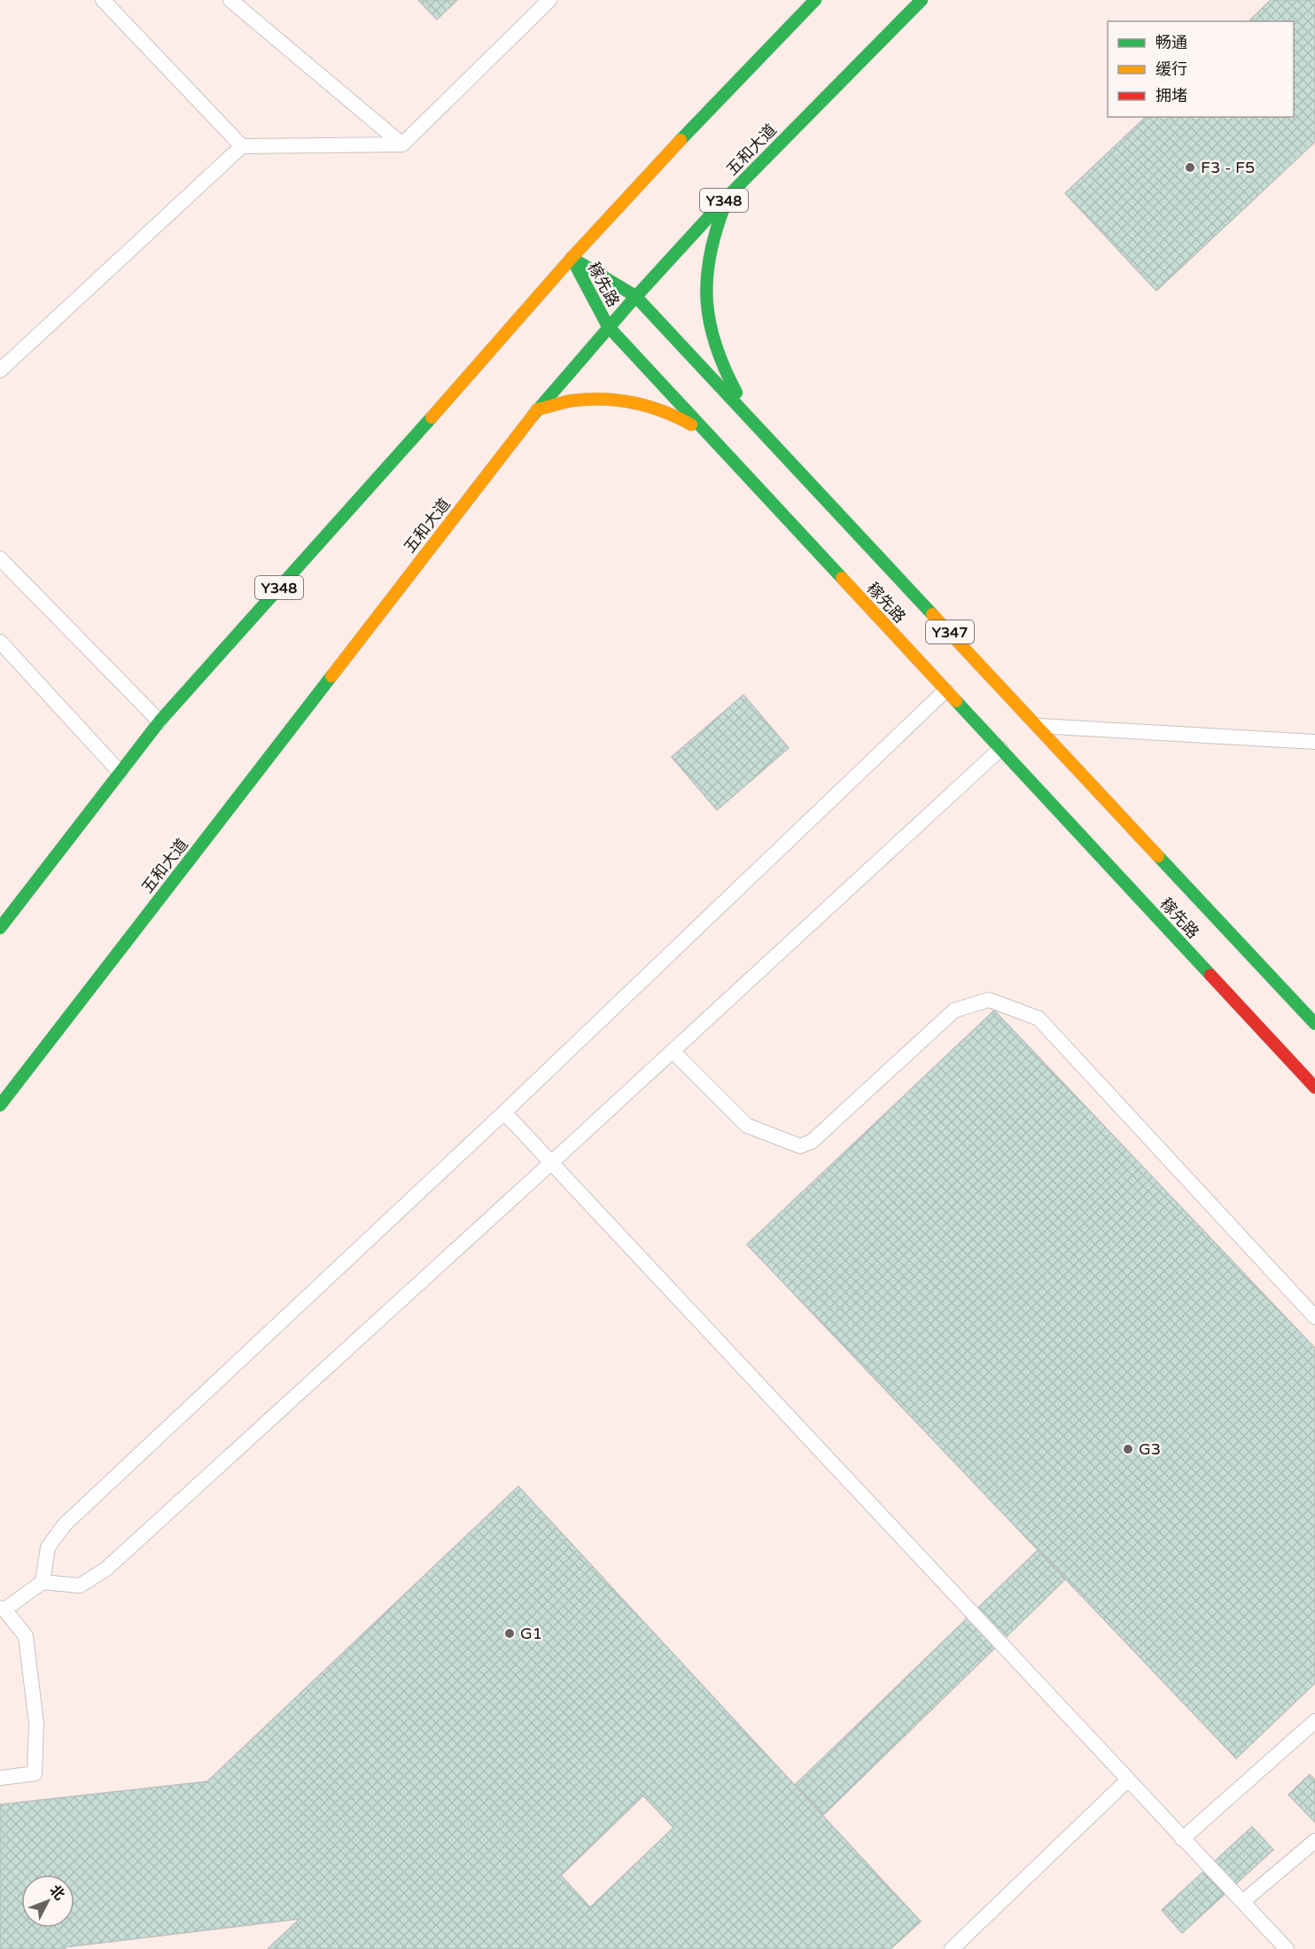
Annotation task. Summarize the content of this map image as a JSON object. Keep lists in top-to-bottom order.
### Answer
{
  "streets": {
    "main road": [
      "五和大道",
      "Y348",
      "稼先路",
      "Y347"
    ]
  },
  "crossings": [
    ["五和大道", "稼先路"],
    ["Y348", "稼先路"]
  ],
  "places": ["F3 - F5", "G3", "G1"],
  "legend": ["畅通", "缓行", "拥堵"],
  "north": "top right"
}
